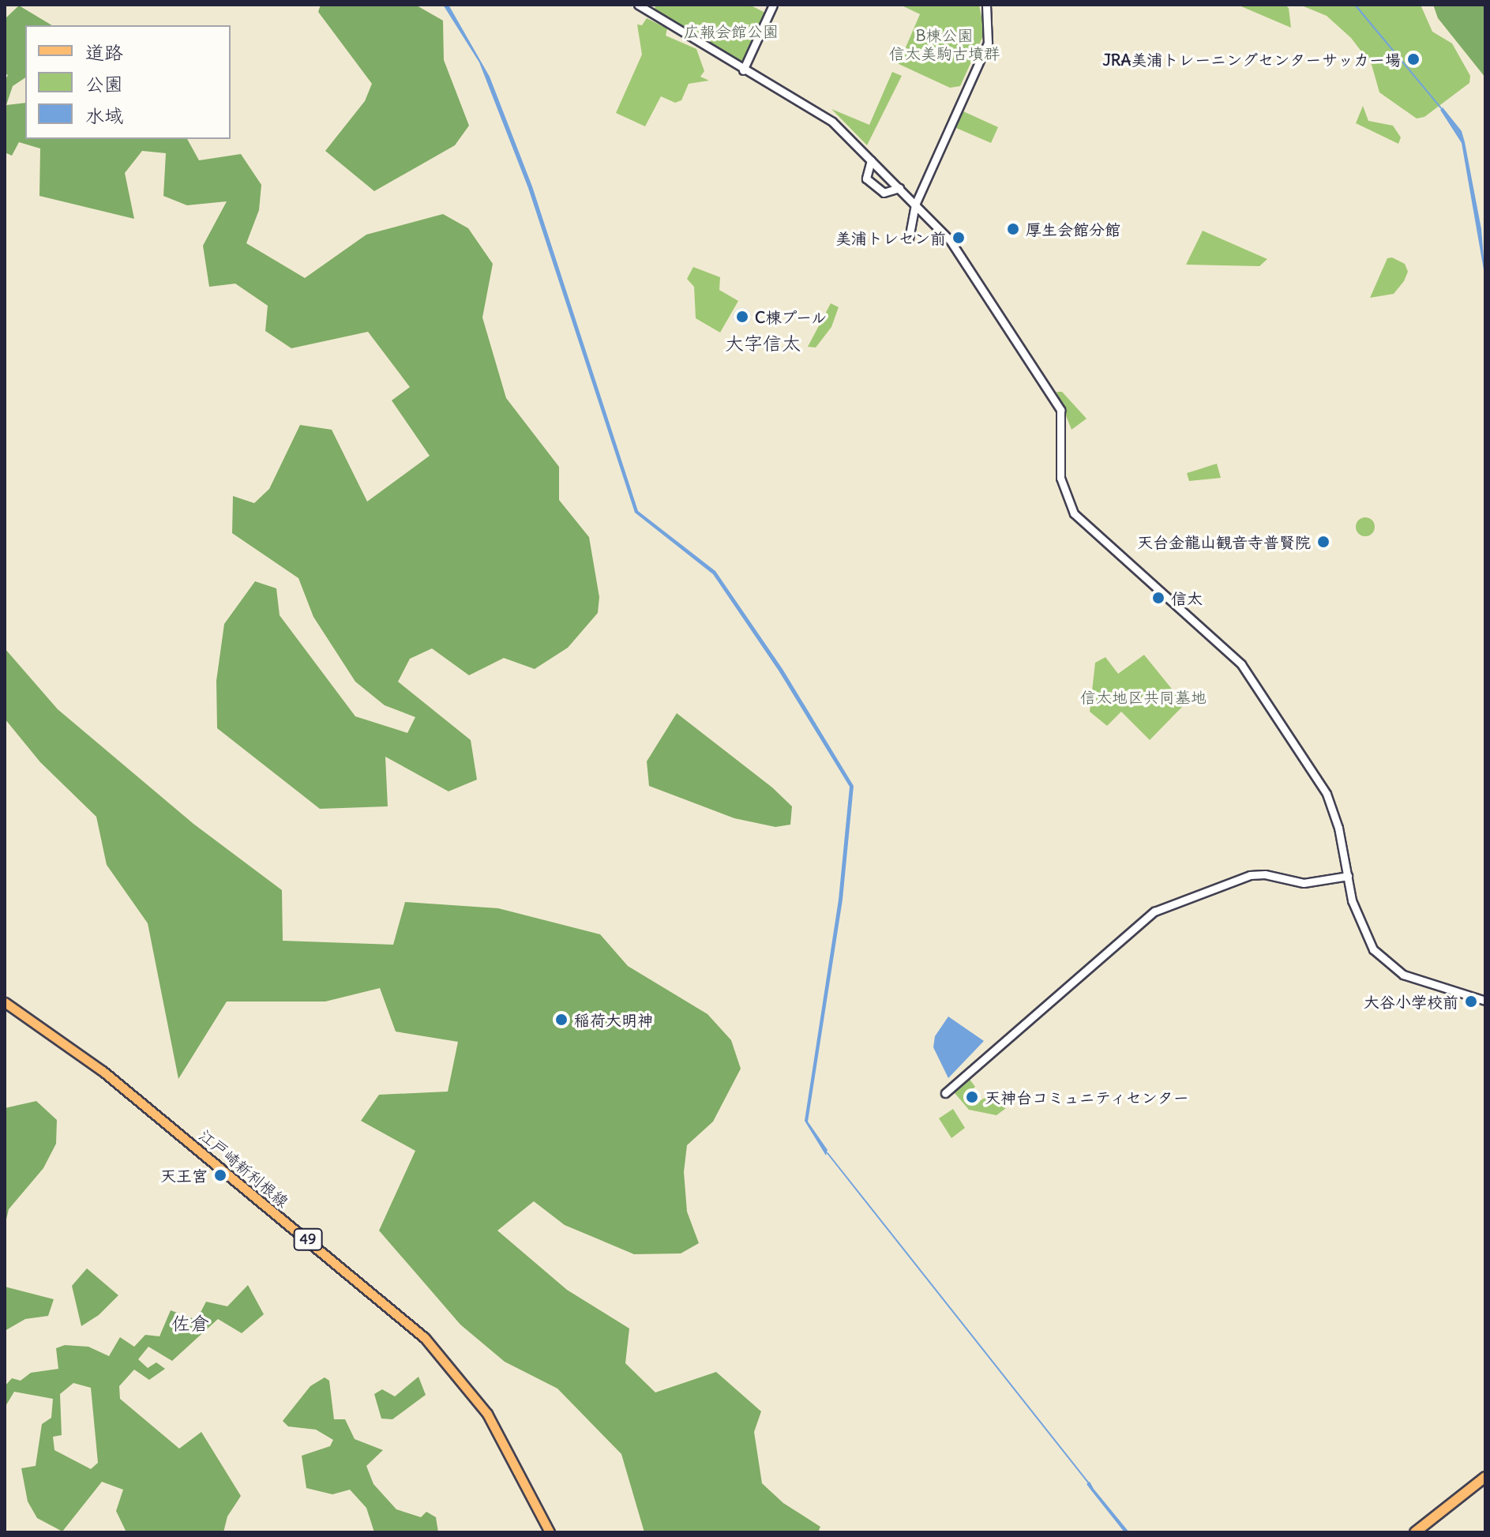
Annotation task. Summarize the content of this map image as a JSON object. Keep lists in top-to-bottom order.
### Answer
{
  "streets": {
    "main road": ["江戸崎新利根線", "49"]
  },
  "districts": ["大字信太", "佐倉"],
  "parks": ["広報会館公園", "B棟公園 信太美駒古墳群", "信太地区共同墓地"],
  "places": [
    "JRA美浦トレーニングセンターサッカー場",
    "厚生会館分館",
    "美浦トレセン前",
    "C棟プール",
    "天台金龍山観音寺普賢院",
    "信太",
    "大谷小学校前",
    "稲荷大明神",
    "天神台コミュニティセンター",
    "天王宮"
  ],
  "legend": ["道路", "公園", "水域"]
}
